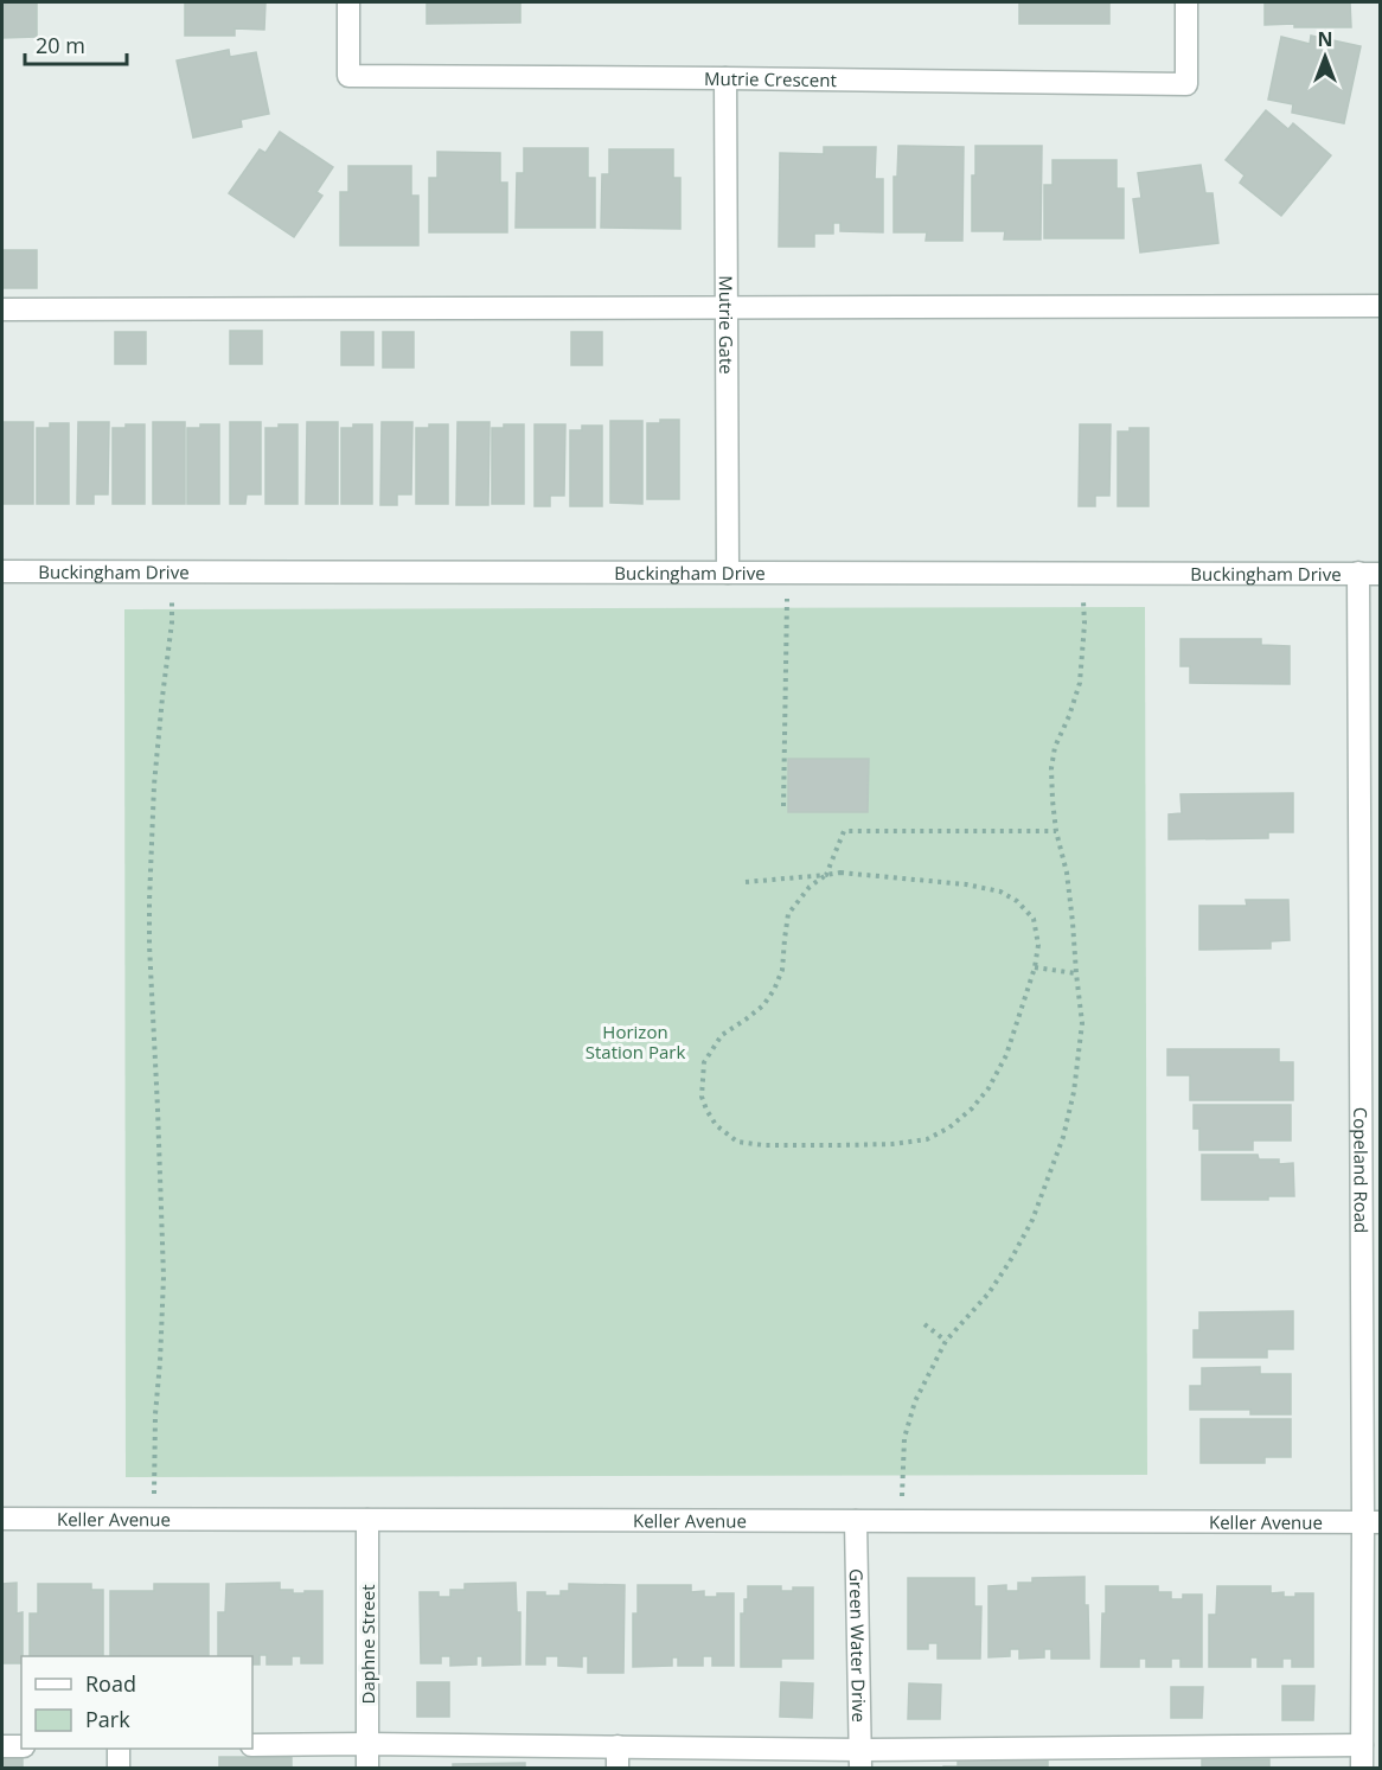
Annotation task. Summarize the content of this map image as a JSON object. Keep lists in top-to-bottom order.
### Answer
{
  "streets": {
    "street": [
      "Mutrie Crescent",
      "Mutrie Gate",
      "Buckingham Drive",
      "Copeland Road",
      "Keller Avenue",
      "Daphne Street",
      "Green Water Drive"
    ]
  },
  "crossings": [
    ["Mutrie Crescent", "Mutrie Gate"],
    ["Mutrie Gate", "Buckingham Drive"],
    ["Buckingham Drive", "Copeland Road"],
    ["Copeland Road", "Keller Avenue"],
    ["Keller Avenue", "Daphne Street"],
    ["Keller Avenue", "Green Water Drive"]
  ],
  "parks": ["Horizon Station Park"],
  "legend": ["Road", "Park"],
  "scale_bar": "20 m",
  "north": "top"
}
